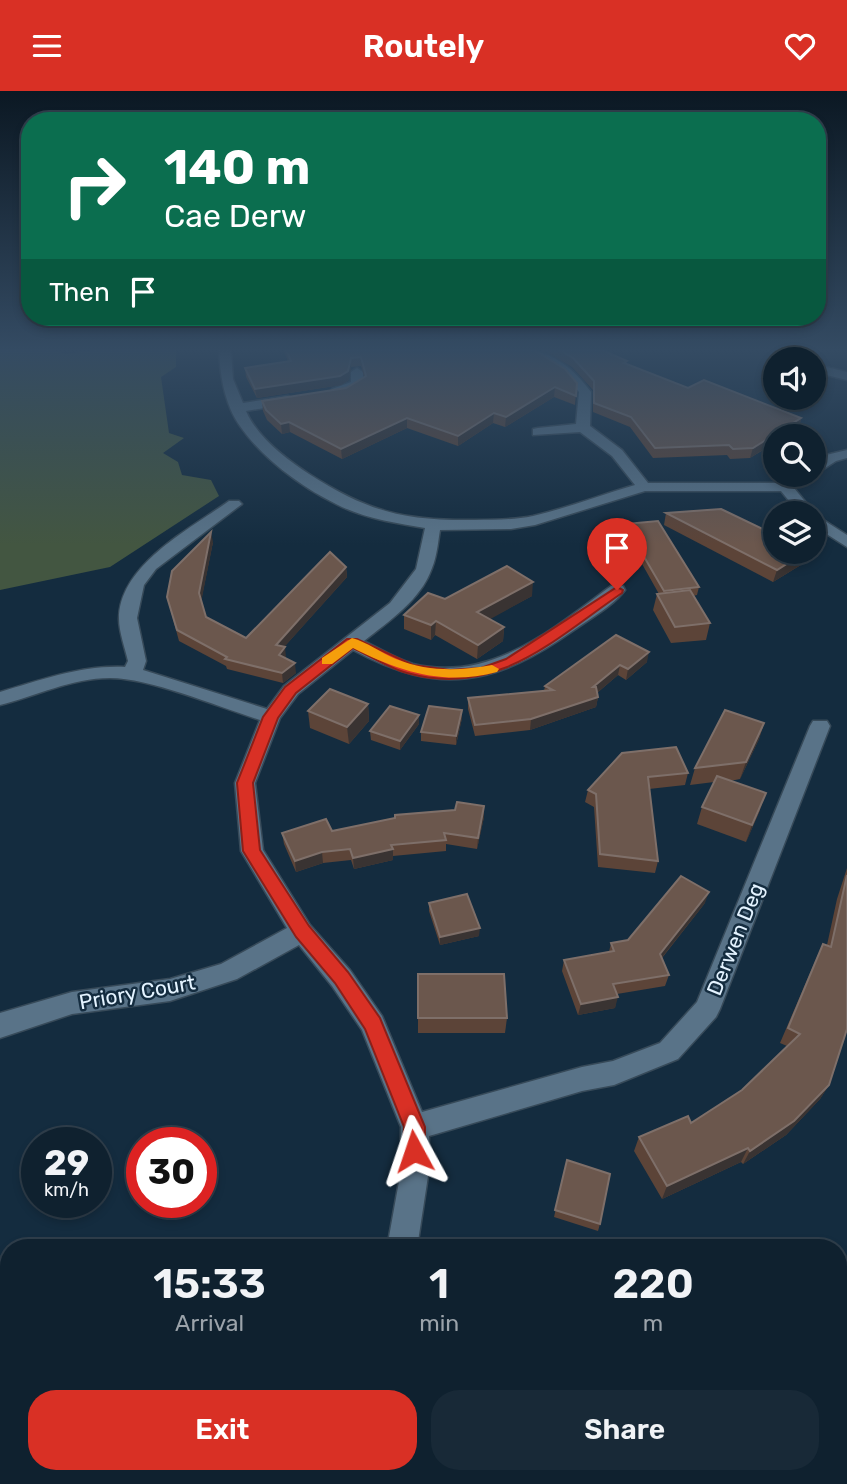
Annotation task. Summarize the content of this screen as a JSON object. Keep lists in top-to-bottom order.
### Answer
{
  "streets": {
    "street": ["Derwen Deg", "Priory Court"]
  },
  "page": {
    "header": "Routely",
    "turn": ["140 m", "Cae Derw"],
    "then": "Then",
    "speed": "29 km/h",
    "limit": "30",
    "eta": [
      "15:33",
      "Arrival",
      "1",
      "min",
      "220",
      "m"
    ],
    "buttons": ["Exit", "Share"]
  }
}
